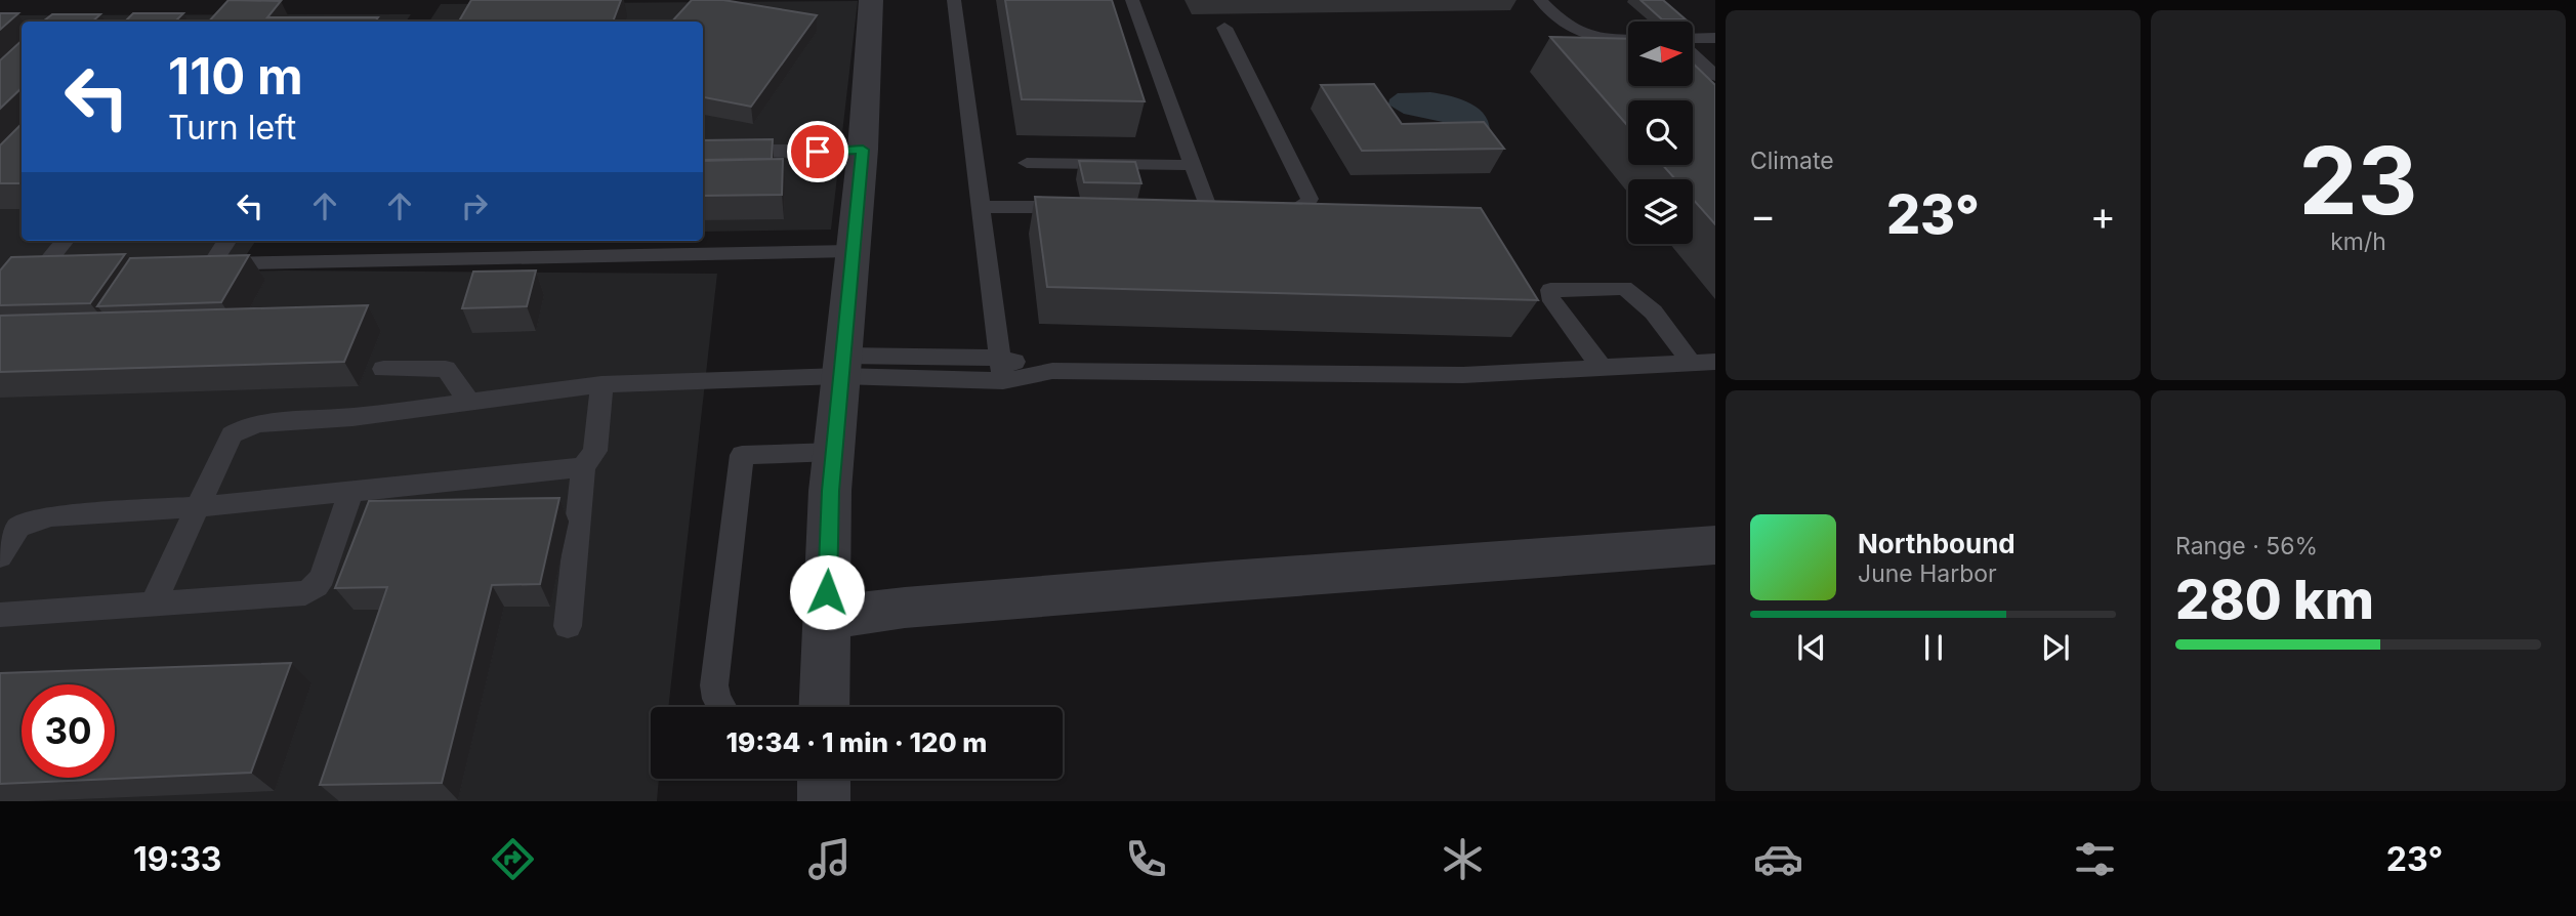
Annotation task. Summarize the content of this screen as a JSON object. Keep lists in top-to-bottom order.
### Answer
{
  "north": "right",
  "page": {
    "tile": [
      "Climate",
      ["23", "km/h"],
      ["Range · 56%", "280 km"]
    ],
    "turn": ["110 m", "Turn left"],
    "heat": ["−", "23°", "+"],
    "song": ["Northbound", "June Harbor"],
    "limit": "30",
    "trip": "19:34 · 1 min · 120 m",
    "tabs": ["19:33", "23°"]
  }
}
